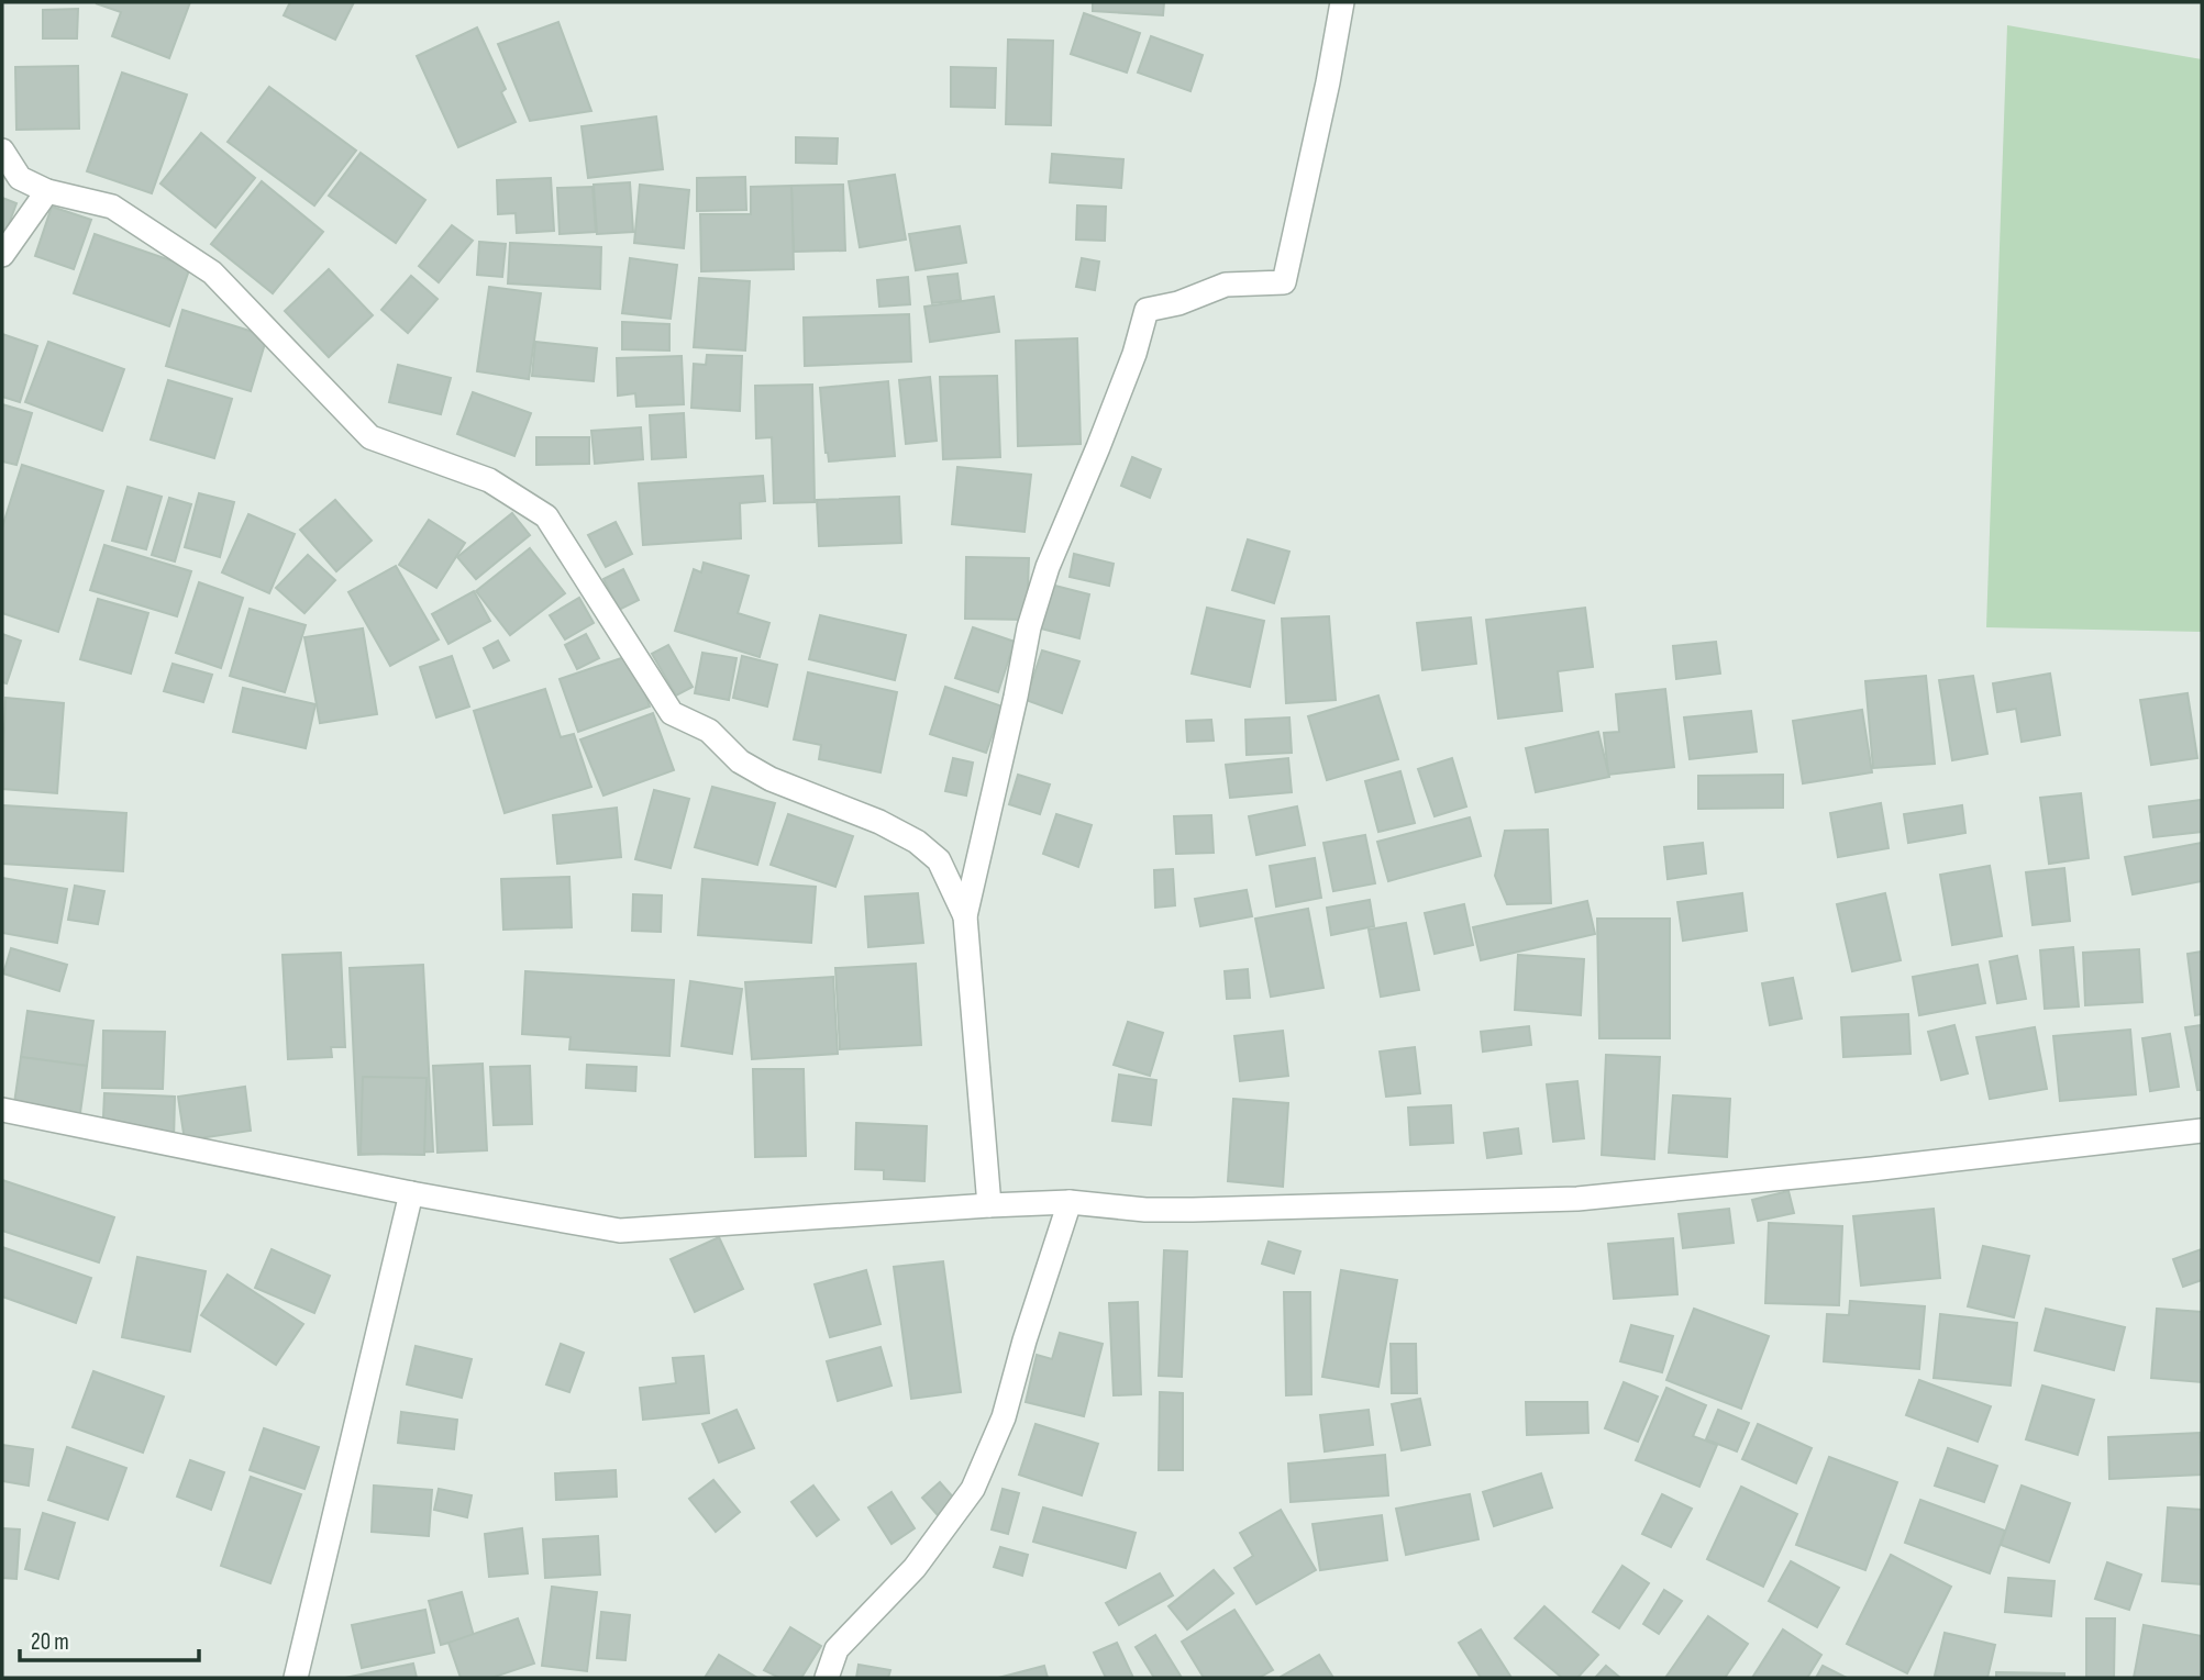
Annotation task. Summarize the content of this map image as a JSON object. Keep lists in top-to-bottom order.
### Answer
{
  "scale_bar": "20 m"
}
